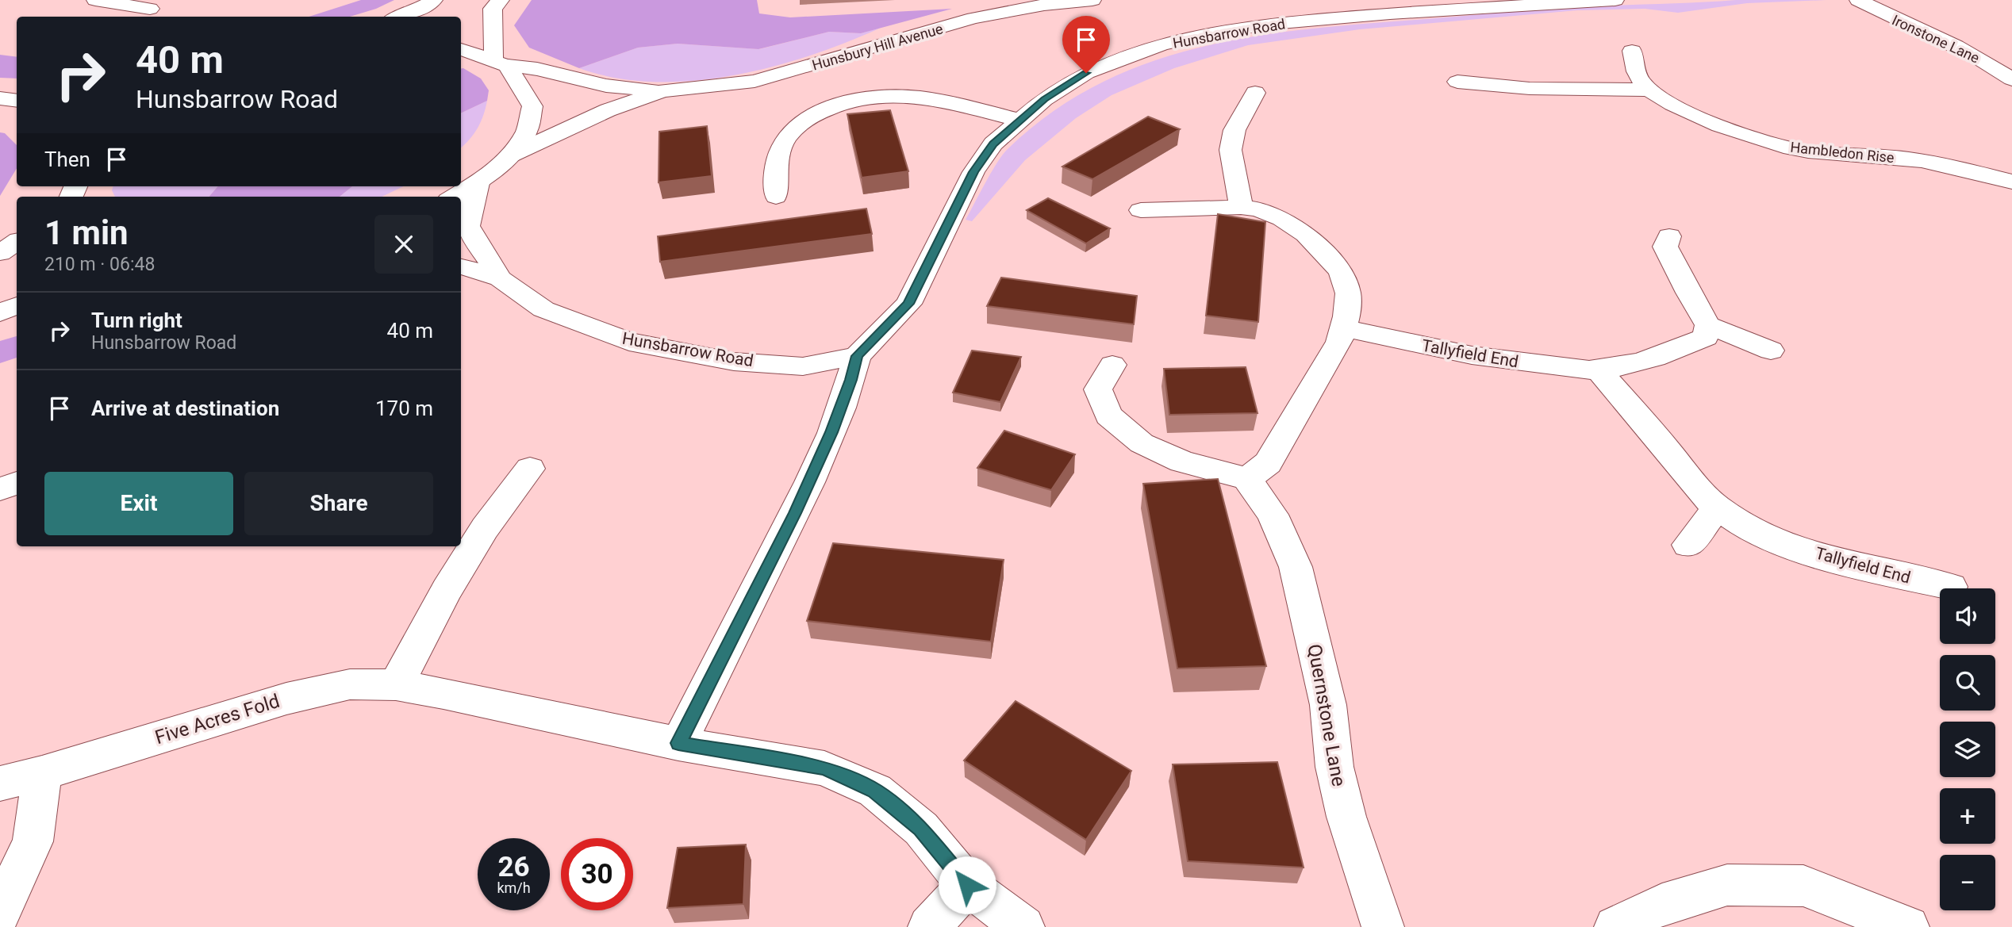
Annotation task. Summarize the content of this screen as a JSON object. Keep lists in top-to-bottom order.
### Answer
{
  "streets": {
    "main road": [
      "Hunsbarrow Road",
      "Ironstone Lane",
      "Hunsbury Hill Avenue",
      "Hambledon Rise",
      "Tallyfield End",
      "Quernstone Lane",
      "Five Acres Fold"
    ]
  },
  "page": {
    "turn": ["40 m", "Hunsbarrow Road"],
    "then": "Then",
    "heading": ["1 min", "210 m · 06:48"],
    "list": [
      {
        "name": "Turn right",
        "note": "Hunsbarrow Road",
        "value": "40 m"
      },
      {
        "name": "Arrive at destination",
        "value": "170 m"
      }
    ],
    "buttons": ["Exit", "Share"],
    "map_buttons": ["+", "−"],
    "speed": "26 km/h",
    "limit": "30"
  }
}
